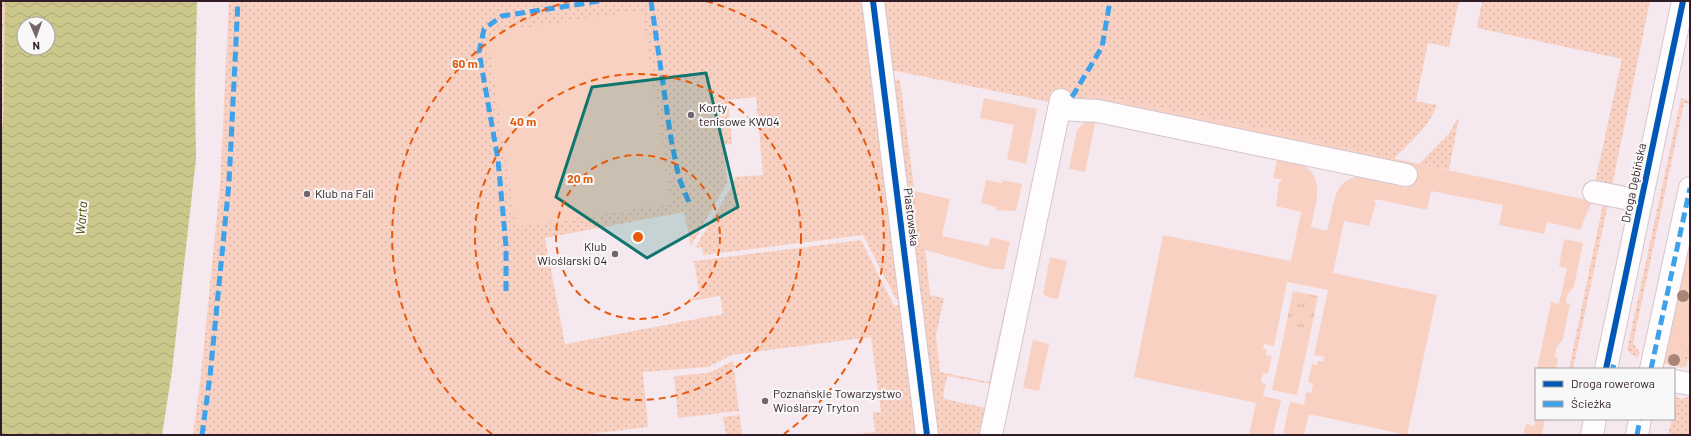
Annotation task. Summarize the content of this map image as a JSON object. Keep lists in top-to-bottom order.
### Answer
{
  "streets": {
    "street": ["Droga Dębińska", "Piastowska"]
  },
  "water": ["Warta"],
  "places": [
    "Korty tenisowe KW04",
    "Klub na Fali",
    "Klub Wioślarski 04",
    "Poznańskie Towarzystwo Wioślarzy Tryton"
  ],
  "legend": ["Droga rowerowa", "Ścieżka"],
  "north": "bottom",
  "rings": ["60 m", "40 m", "20 m"]
}
